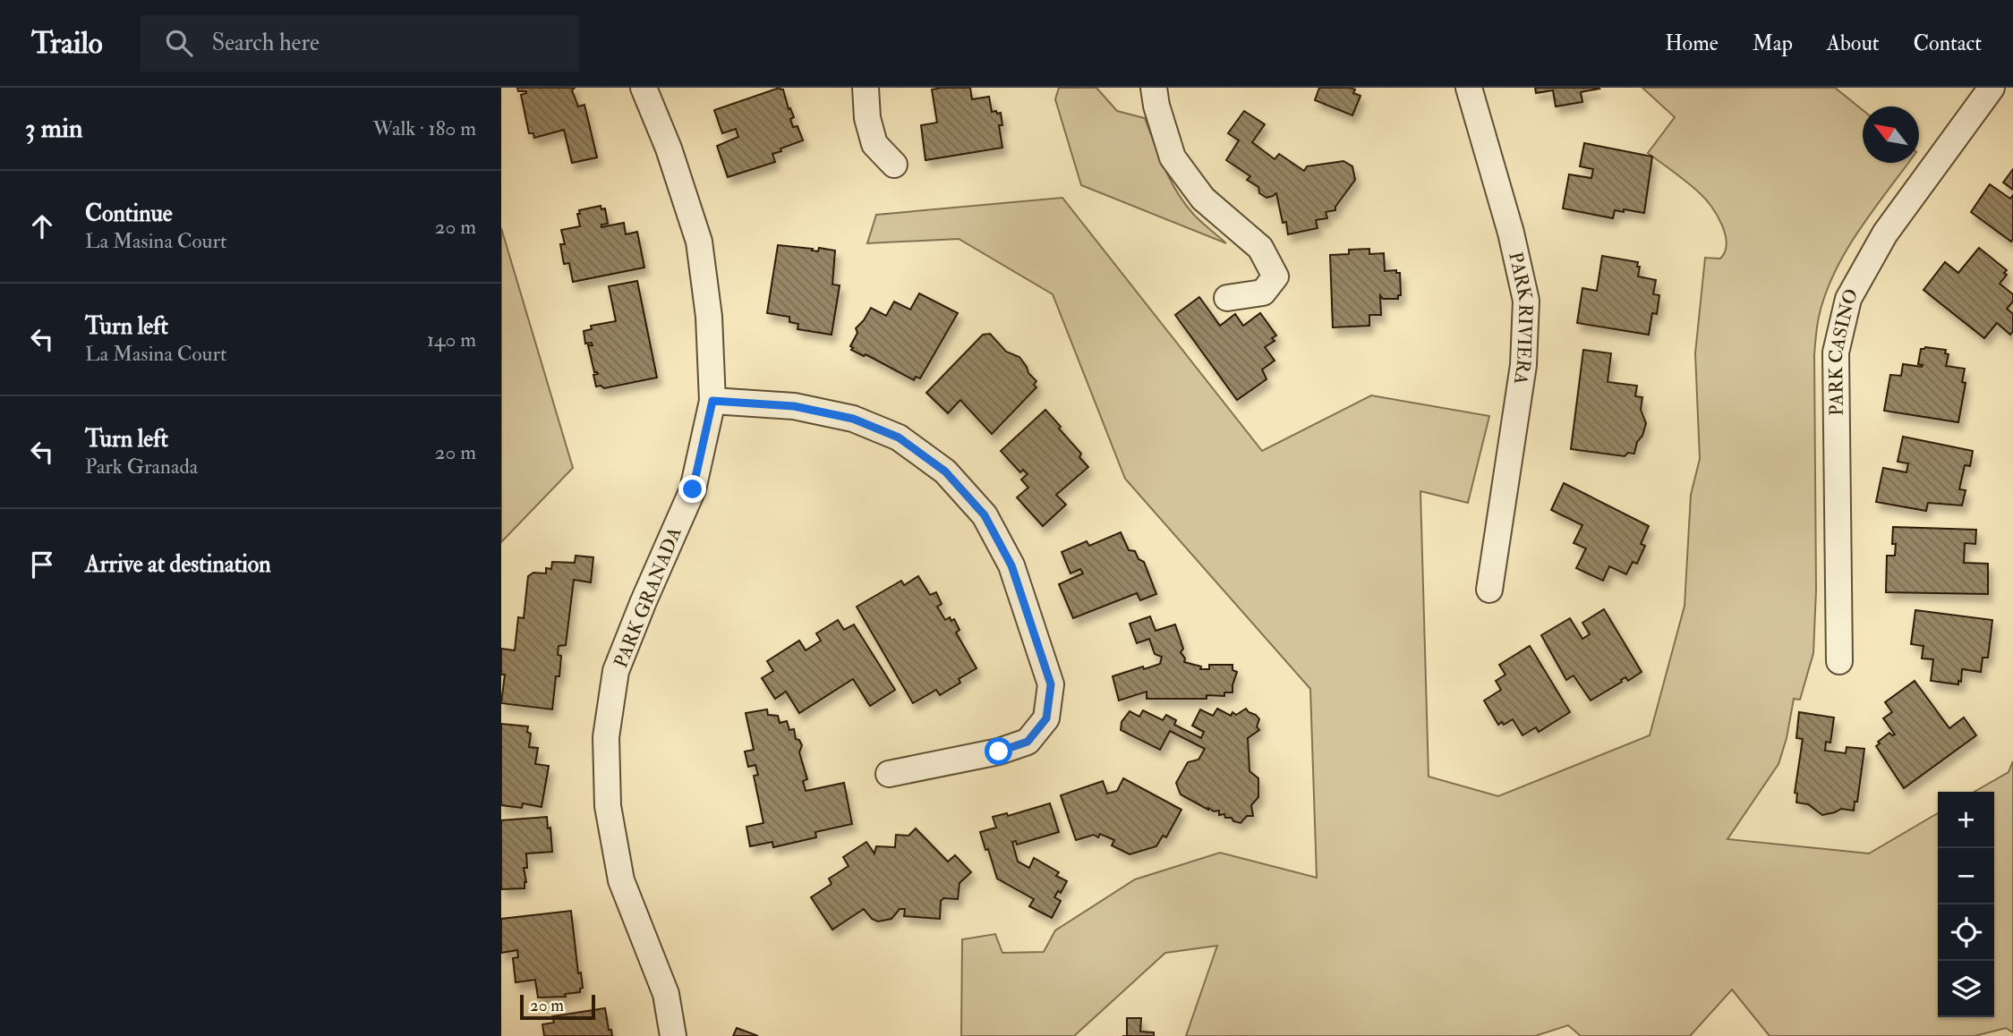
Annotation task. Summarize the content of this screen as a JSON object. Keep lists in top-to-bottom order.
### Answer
{
  "streets": {
    "street": ["PARK RIVIERA", "PARK CASINO", "PARK GRANADA"]
  },
  "scale_bar": "20 m",
  "north": "top left",
  "page": {
    "header": "Trailo",
    "search": "Search here",
    "nav": [
      "Home",
      "Map",
      "About",
      "Contact"
    ],
    "heading": ["3 min", "Walk · 180 m"],
    "list": [
      ["Continue", "La Masina Court", "20 m"],
      ["Turn left", "La Masina Court", "140 m"],
      ["Turn left", "Park Granada", "20 m"],
      "Arrive at destination"
    ],
    "map_buttons": ["+", "−"],
    "scale": "20 m"
  }
}
